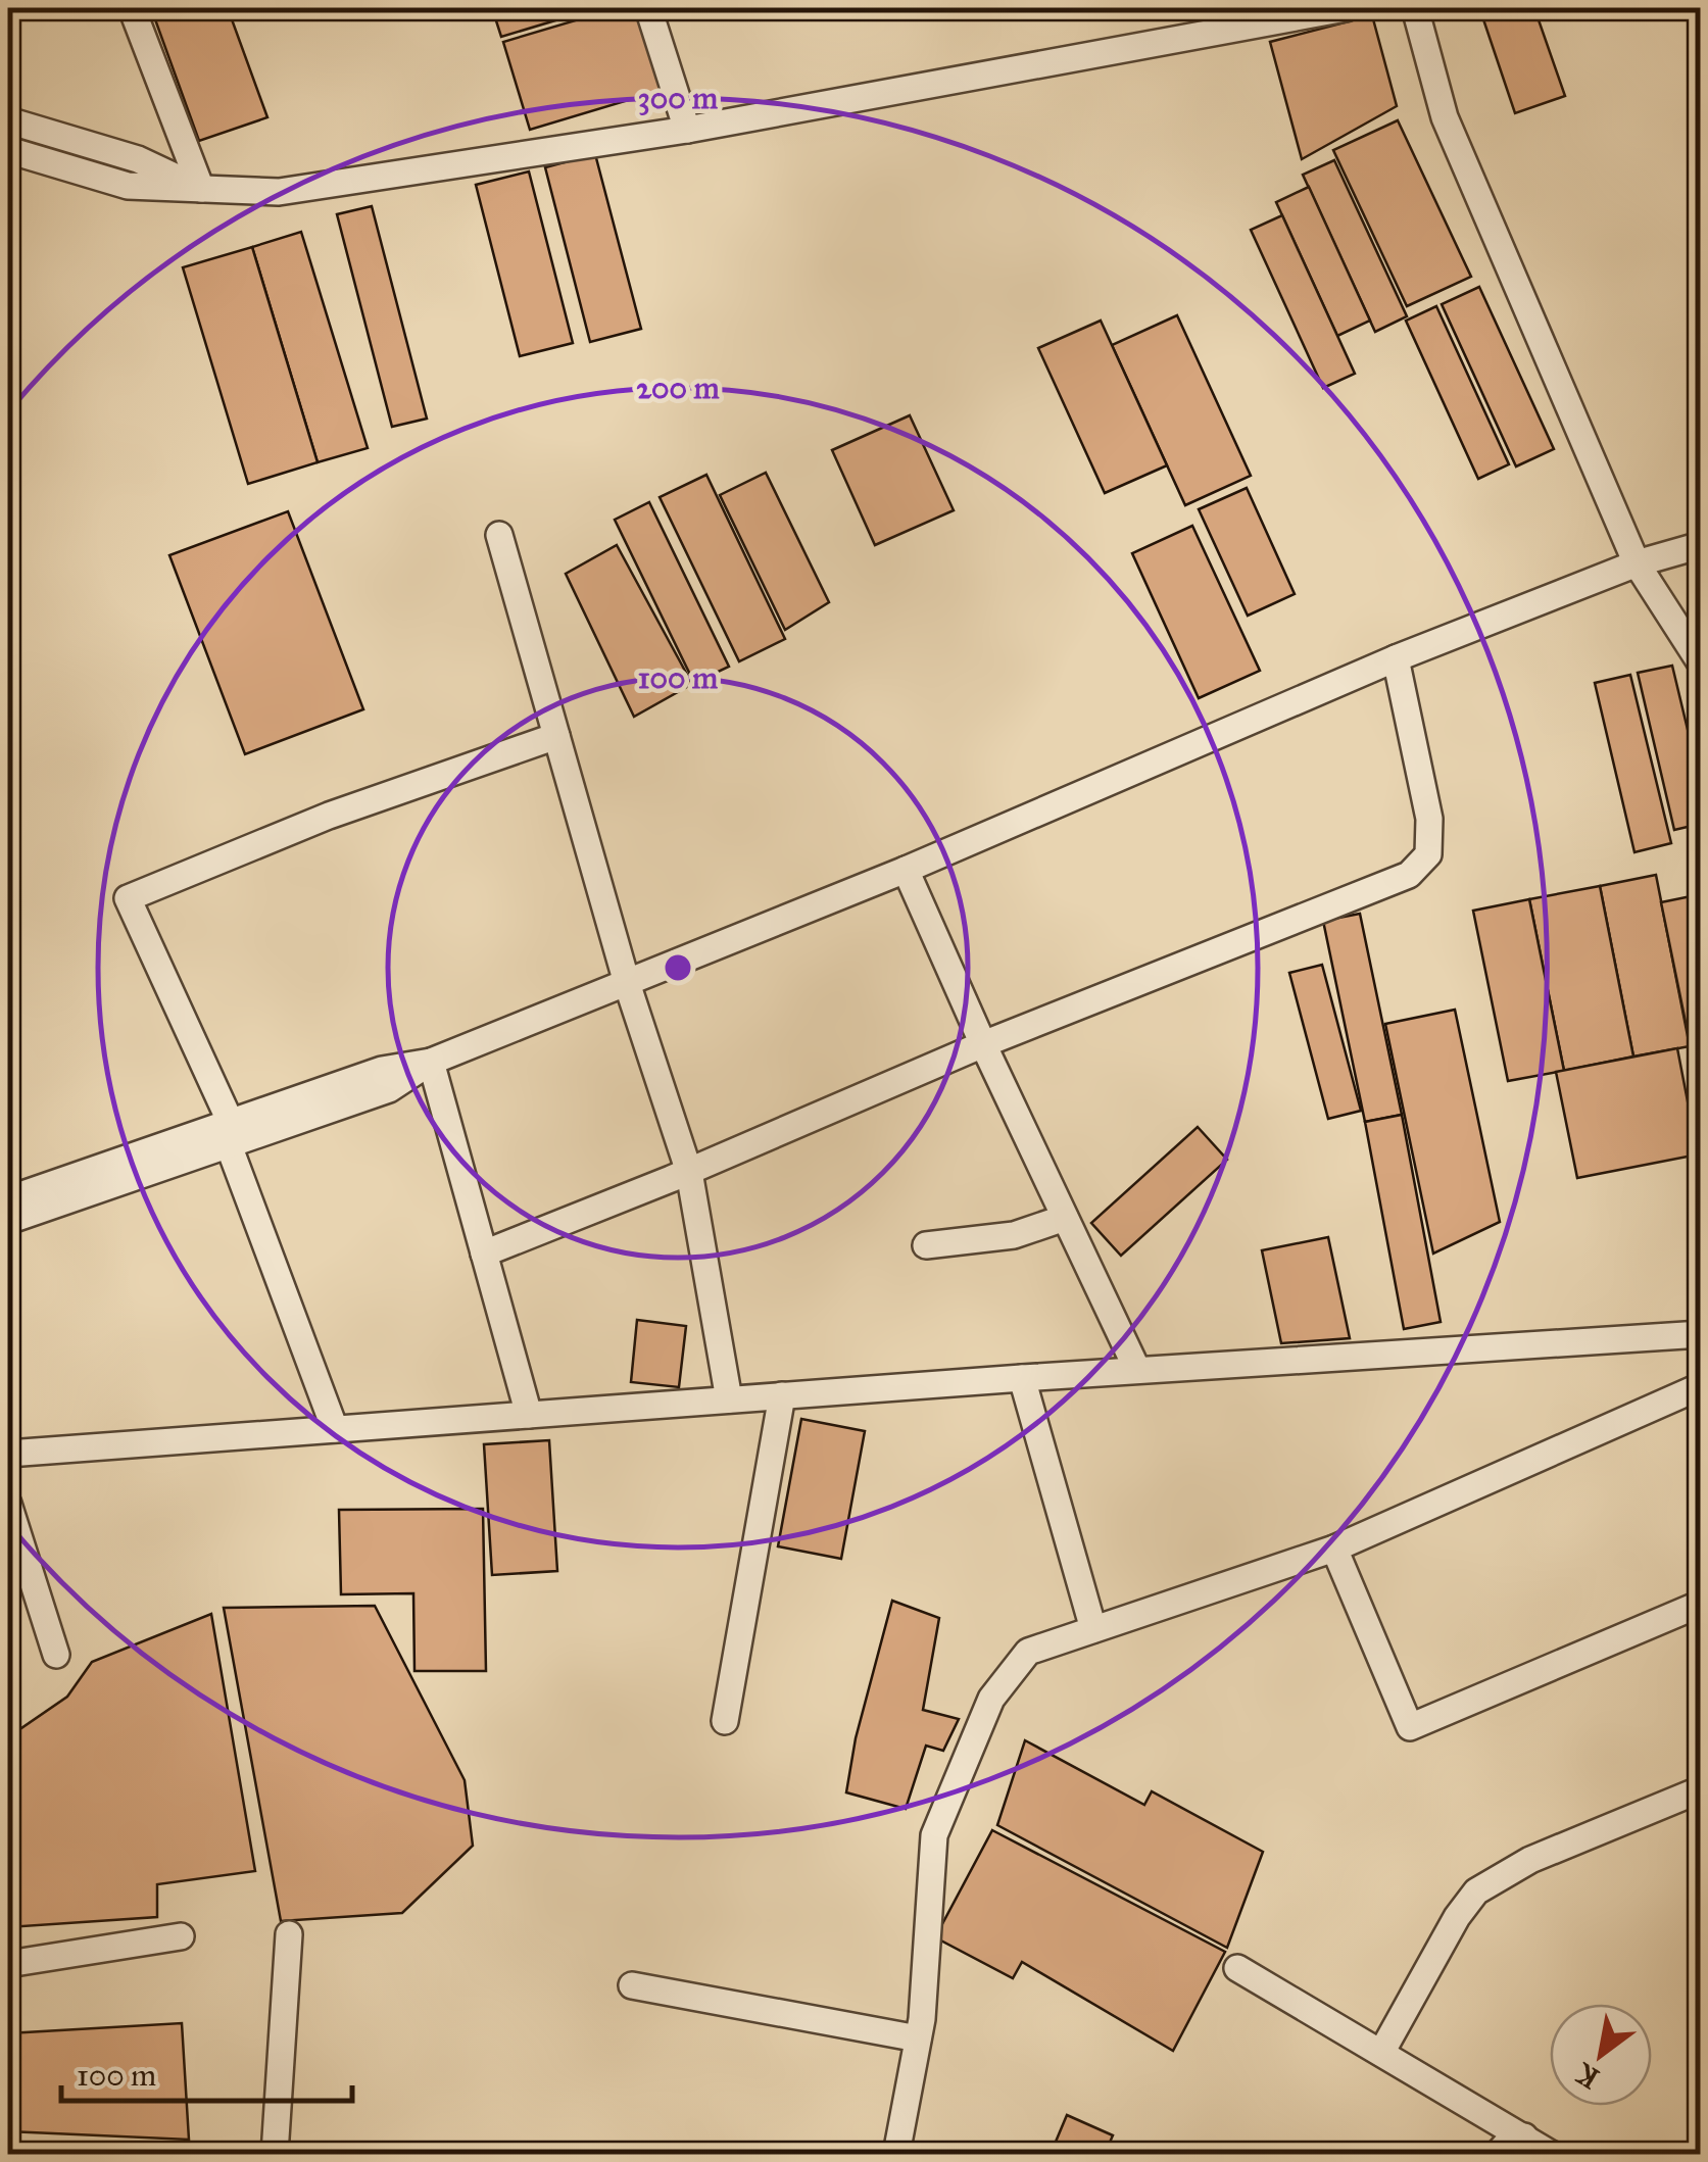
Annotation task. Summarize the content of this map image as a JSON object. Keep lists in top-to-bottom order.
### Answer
{
  "scale_bar": "100 m",
  "north": "bottom left",
  "rings": ["300 m", "200 m", "100 m"]
}
